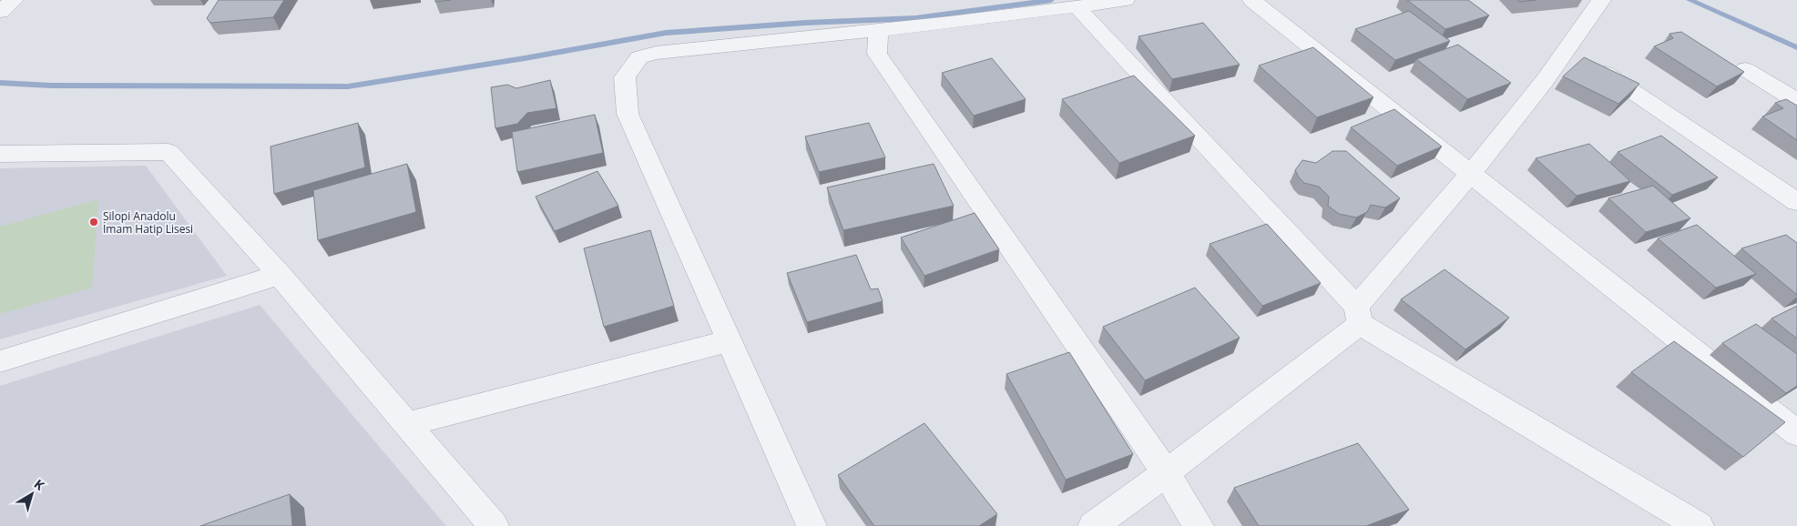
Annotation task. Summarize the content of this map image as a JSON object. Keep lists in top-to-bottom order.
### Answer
{
  "places": ["Silopi Anadolu İmam Hatip Lisesi"],
  "north": "top right"
}
